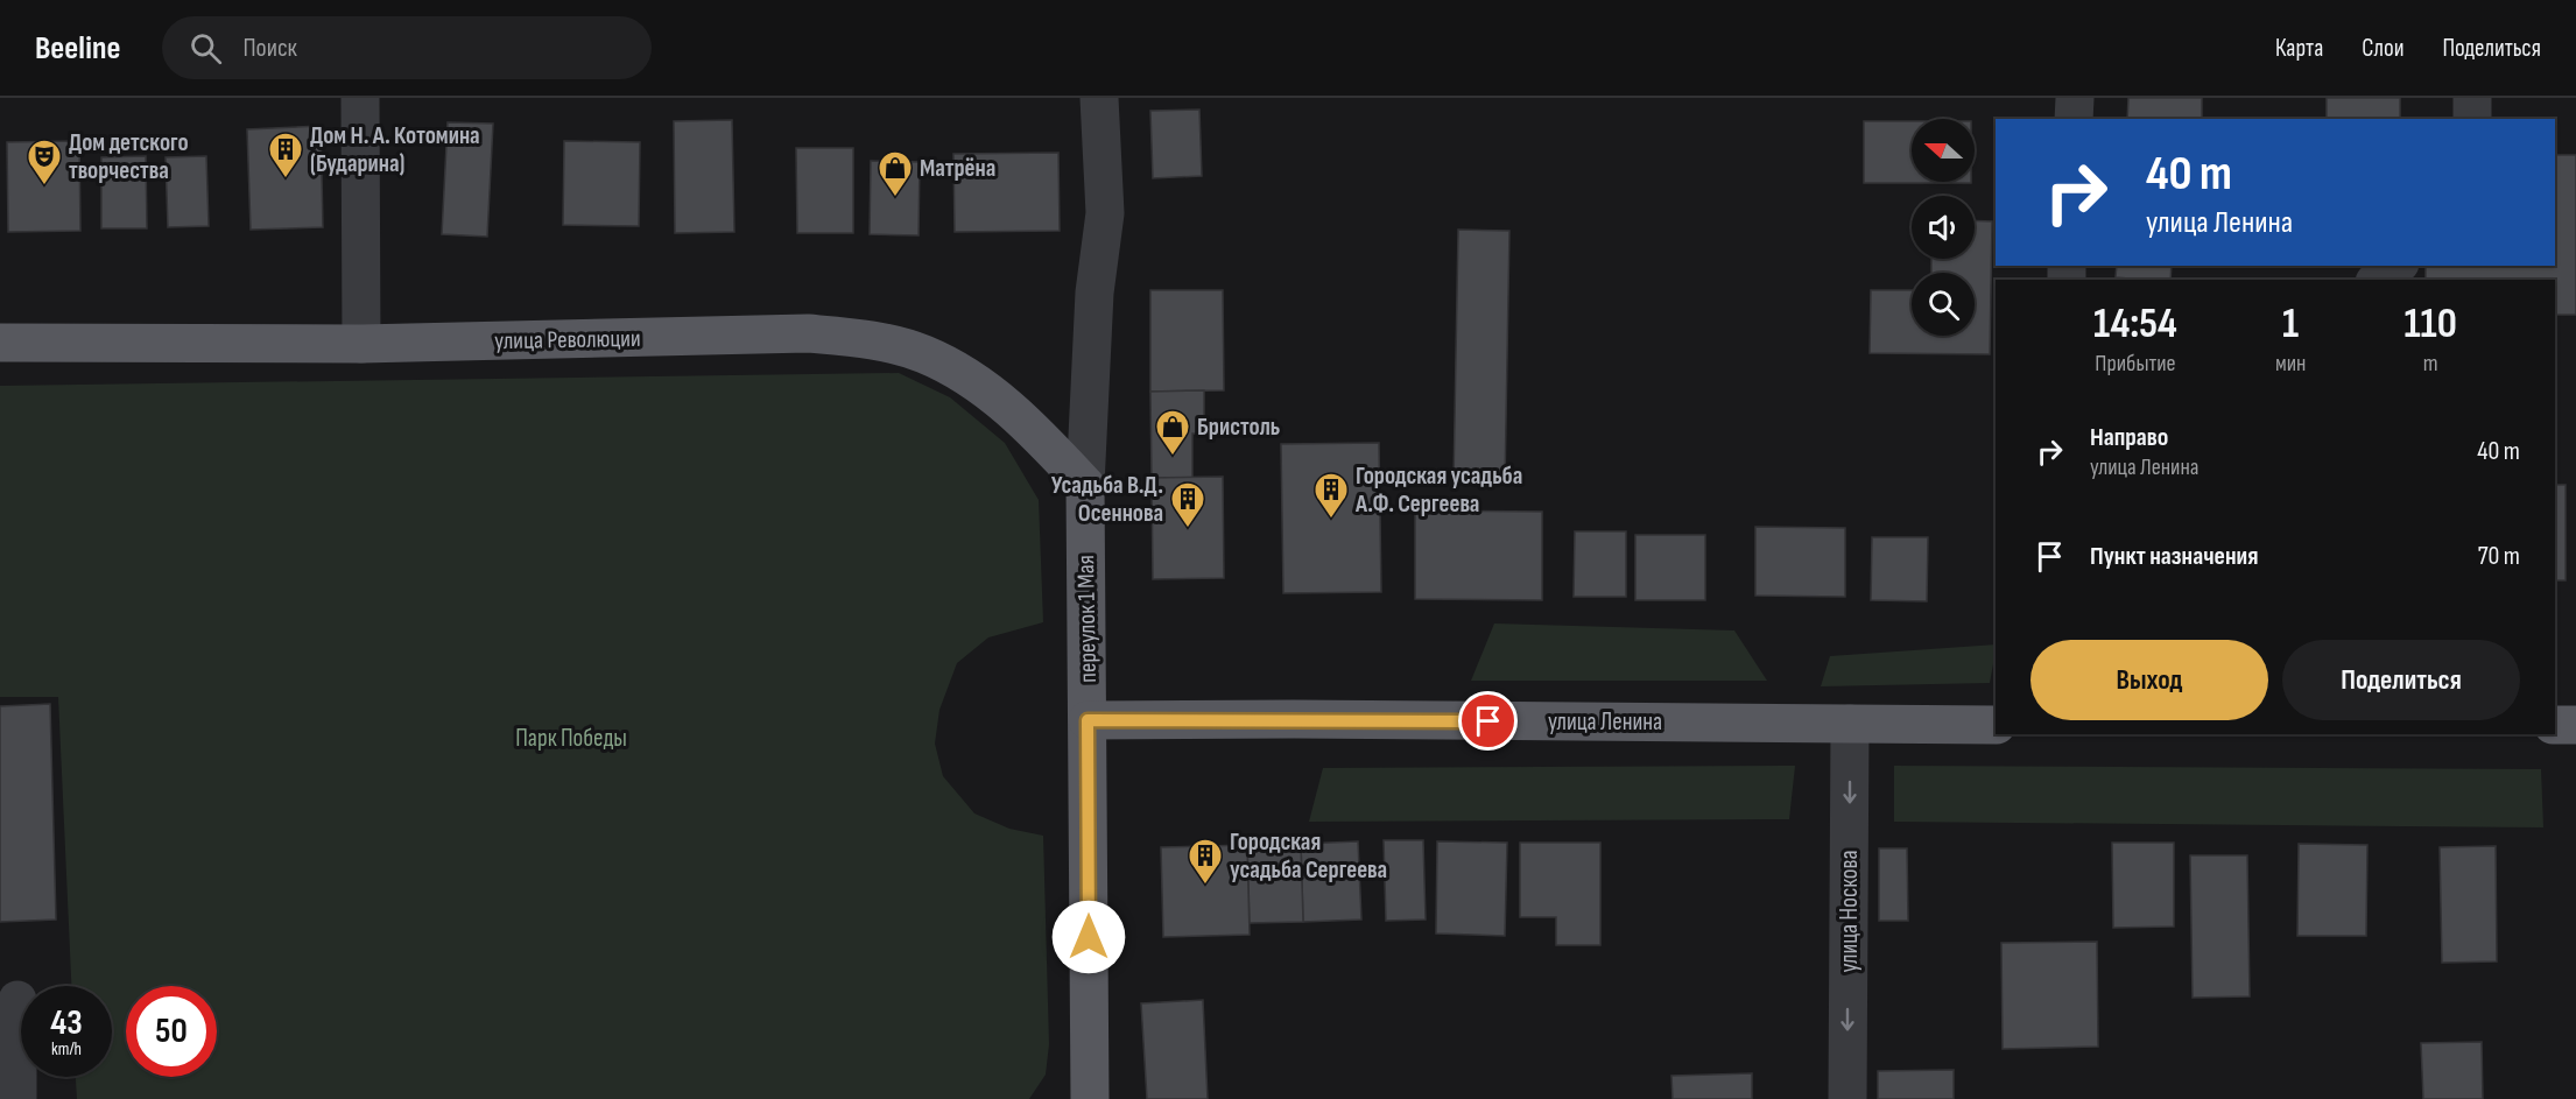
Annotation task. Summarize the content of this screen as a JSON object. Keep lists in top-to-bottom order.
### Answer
{
  "streets": {
    "main road": ["улица Революции", "переулок 1 Мая", "улица Ленина"],
    "street": ["улица Носкова"]
  },
  "crossings": [
    ["улица Революции", "переулок 1 Мая"],
    ["переулок 1 Мая", "улица Ленина"],
    ["улица Ленина", "улица Носкова"]
  ],
  "one_way": ["улица Носкова"],
  "parks": ["Парк Победы"],
  "places": {
    "building": [
      "Дом Н. А. Котомина (Бударина)",
      "Городская усадьба А.Ф. Сергеева",
      "Усадьба В.Д. Осеннова",
      "Городская усадьба Сергеева"
    ],
    "theatre": ["Дом детского творчества"],
    "shop": ["Матрёна", "Бристоль"]
  },
  "north": "left",
  "page": {
    "header": "Beeline",
    "search": "Поиск",
    "nav": ["Карта", "Слои", "Поделиться"],
    "turn": ["40 m", "улица Ленина"],
    "eta": [
      "14:54",
      "Прибытие",
      "1",
      "мин",
      "110",
      "m"
    ],
    "list": [
      {
        "name": "Направо",
        "note": "улица Ленина",
        "value": "40 m"
      },
      {
        "name": "Пункт назначения",
        "value": "70 m"
      }
    ],
    "buttons": ["Выход", "Поделиться"],
    "speed": "43 km/h",
    "limit": "50"
  }
}
